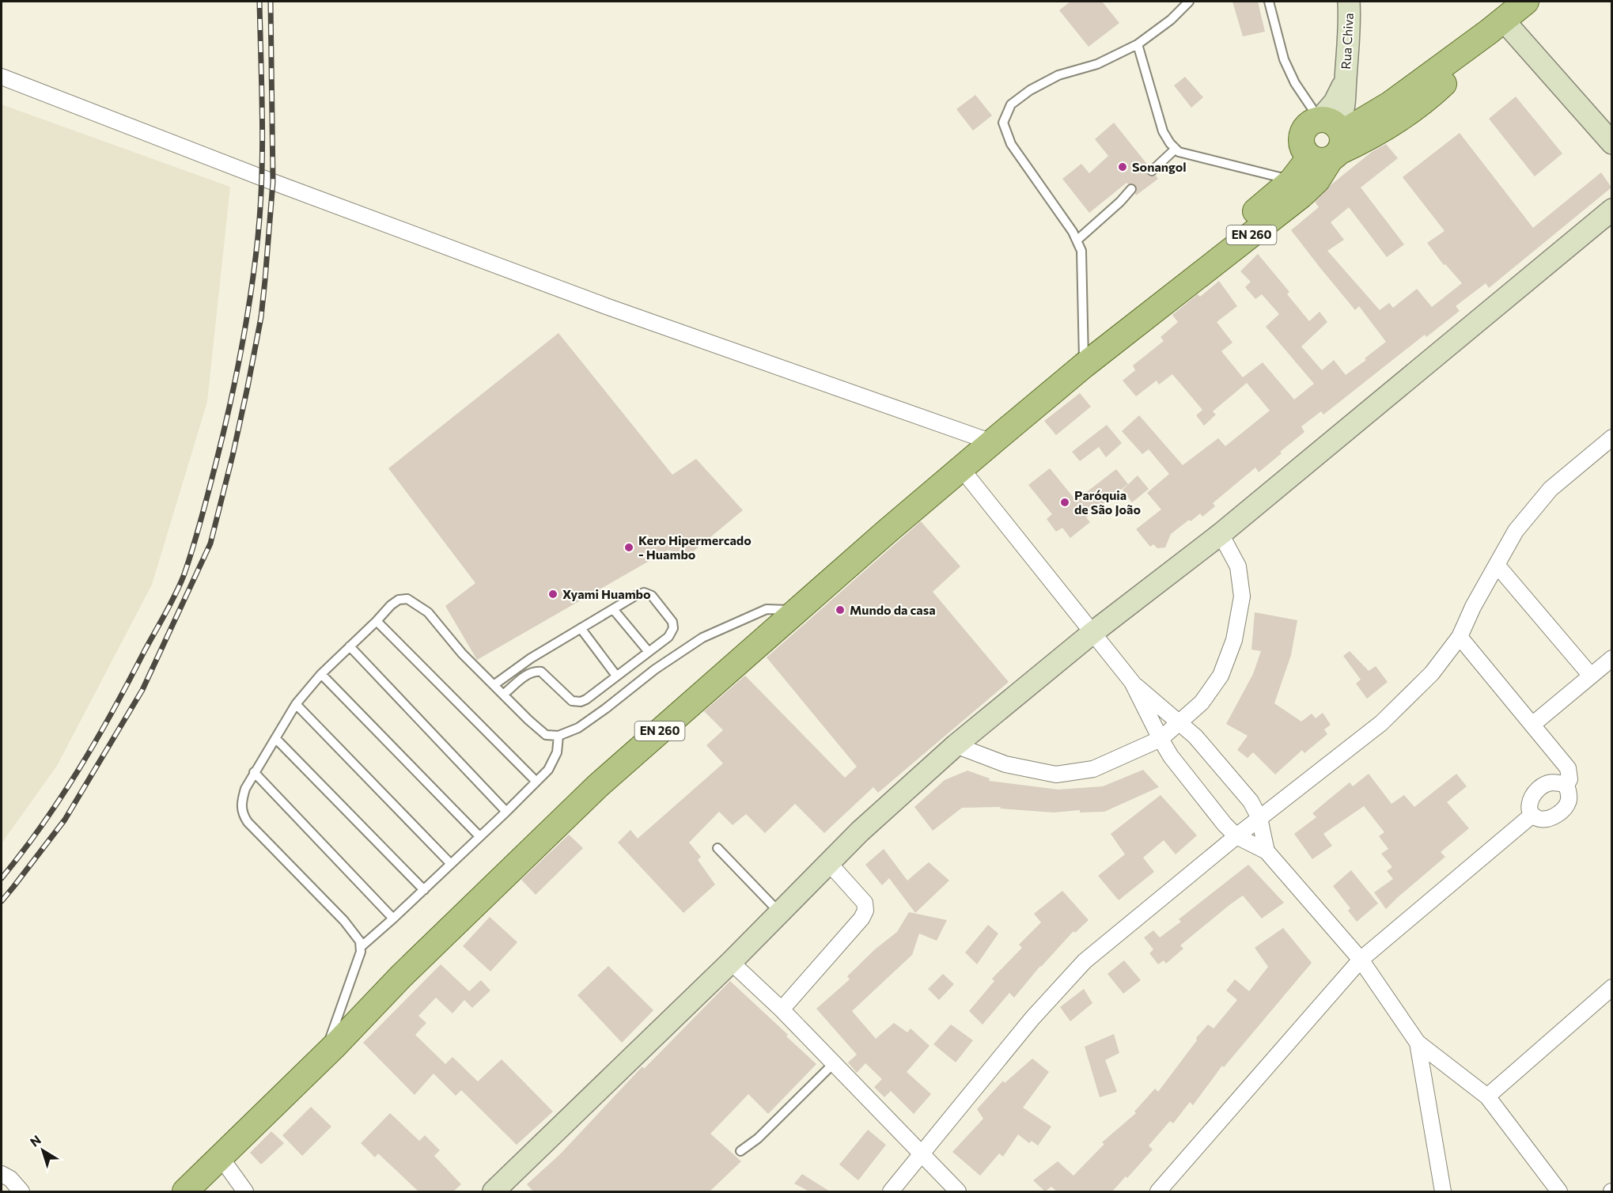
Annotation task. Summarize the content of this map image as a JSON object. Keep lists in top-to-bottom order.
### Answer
{
  "streets": {
    "main road": ["EN 260"],
    "street": ["Rua Chiva"]
  },
  "crossings": [
    ["Rua Chiva", "EN 260"]
  ],
  "places": [
    "Sonangol",
    "Paróquia de São João",
    "Kero Hipermercado - Huambo",
    "Xyami Huambo",
    "Mundo da casa"
  ],
  "north": "top left"
}
